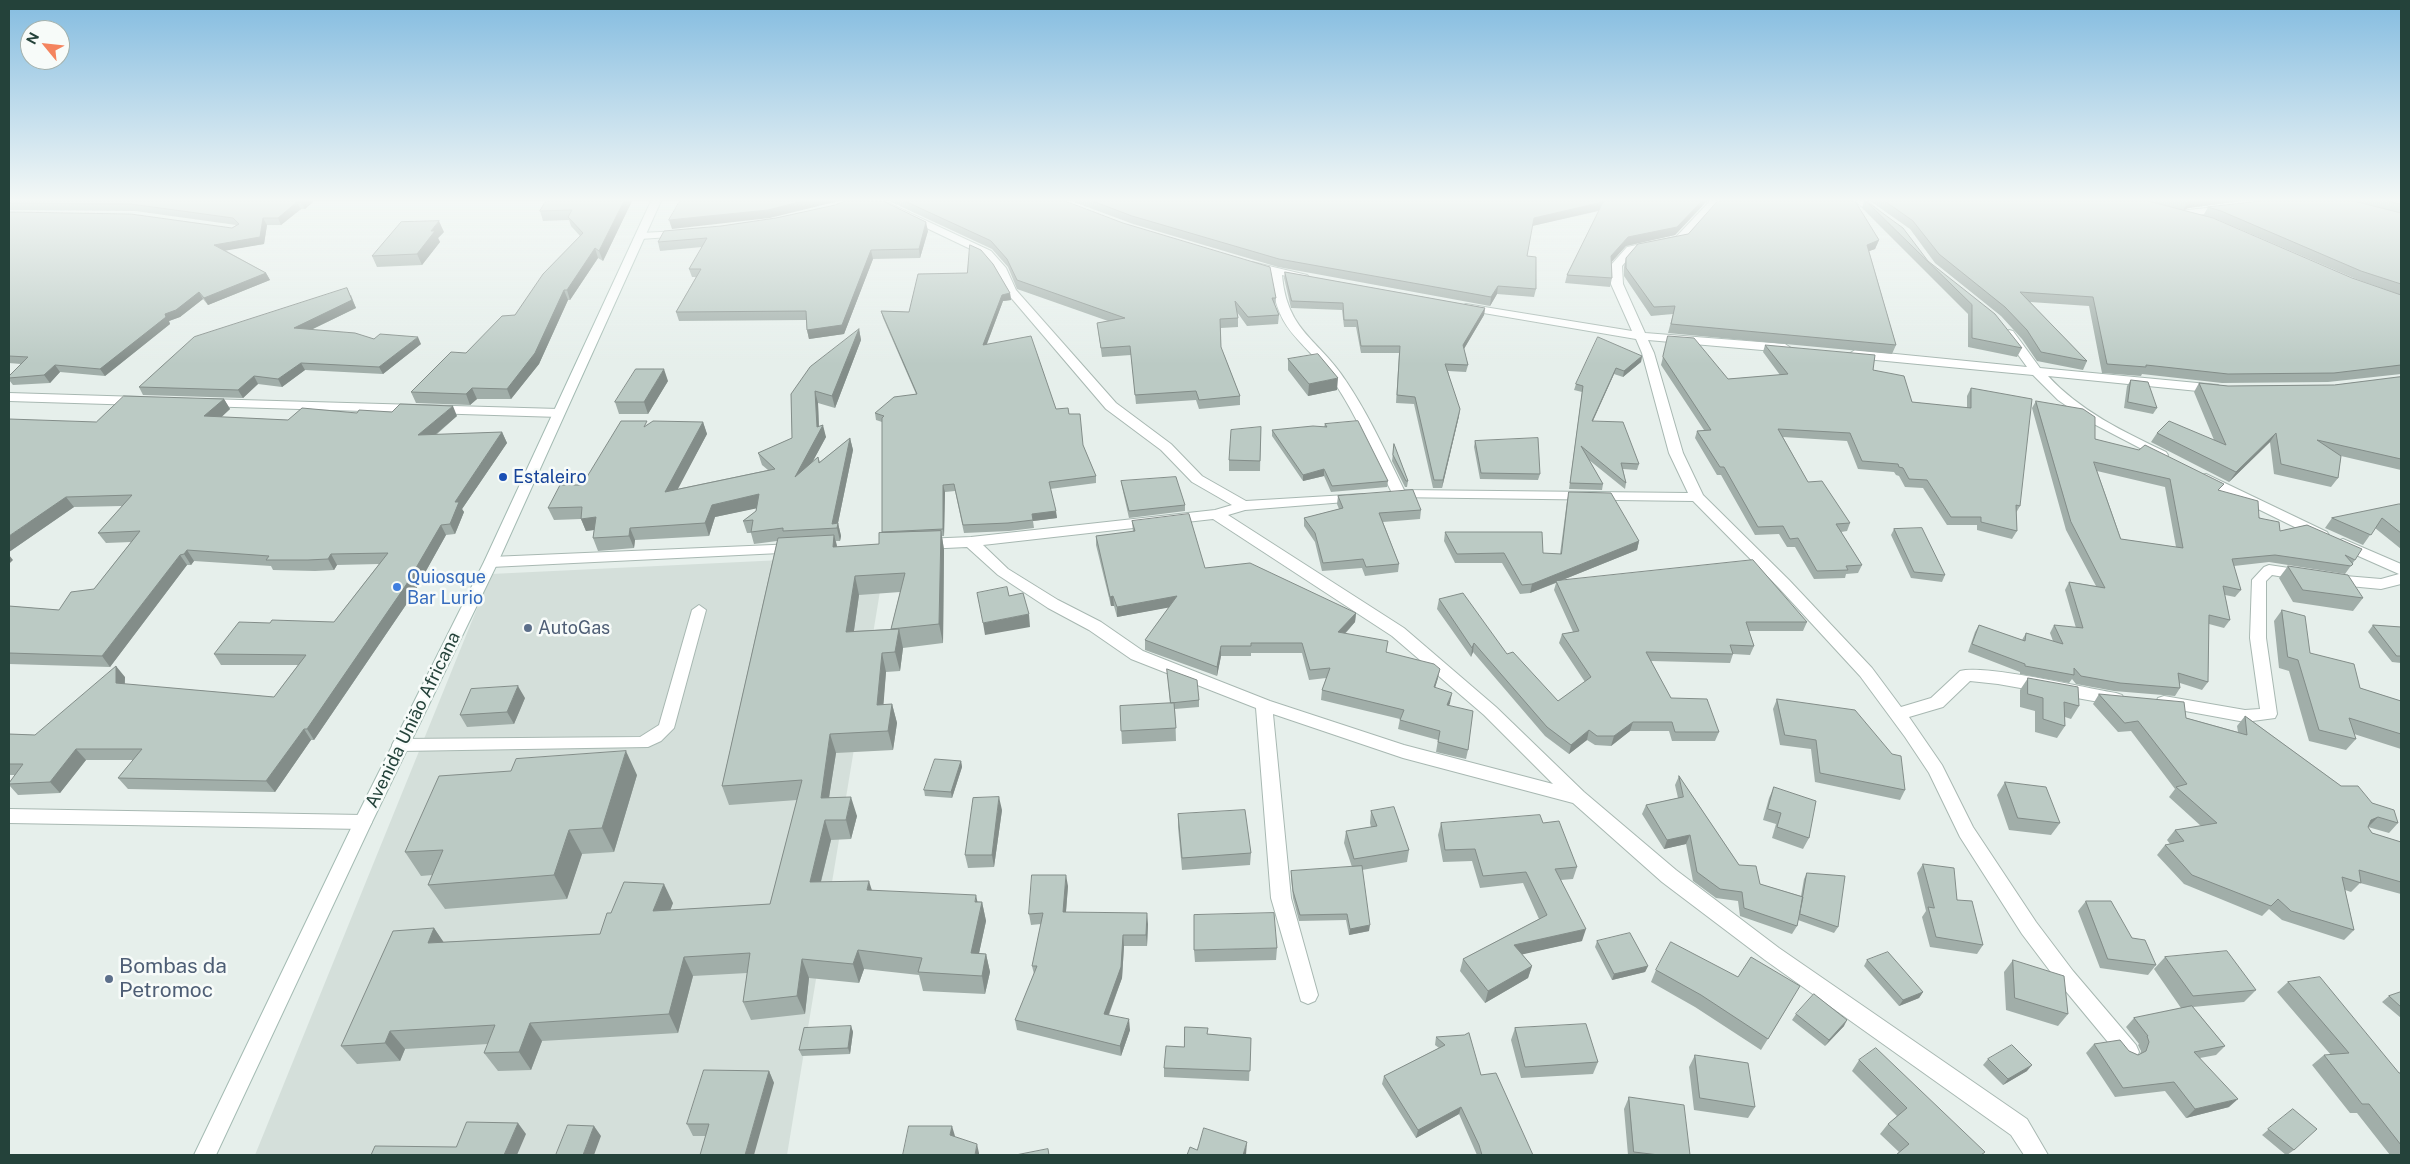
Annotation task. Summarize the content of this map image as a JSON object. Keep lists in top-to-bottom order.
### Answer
{
  "streets": {
    "street": ["Avenida União Africana"]
  },
  "places": [
    "Estaleiro",
    "Quiosque Bar Lurio",
    "AutoGas",
    "Bombas da Petromoc"
  ],
  "north": "top left"
}
